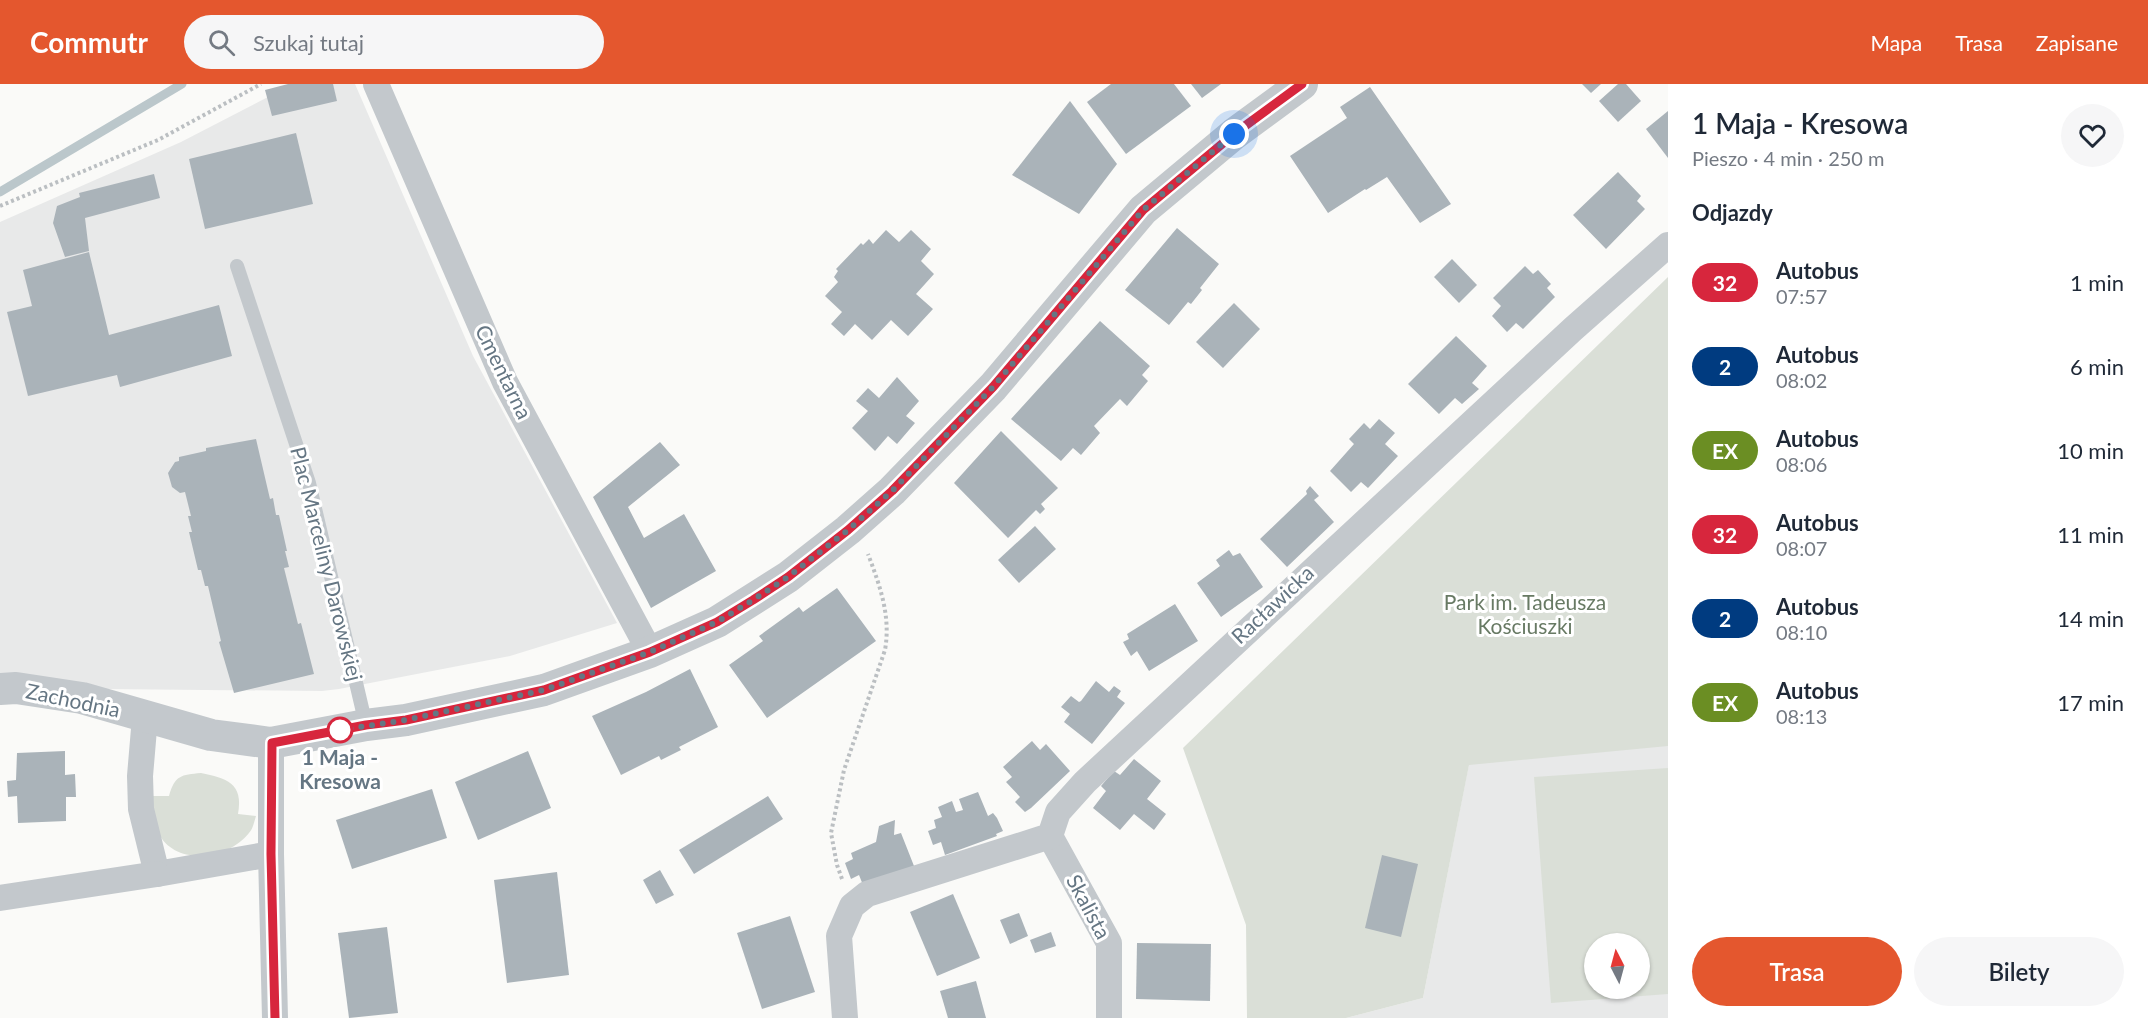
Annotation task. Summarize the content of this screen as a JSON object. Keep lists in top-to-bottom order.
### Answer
{
  "streets": {
    "street": [
      "Cmentarna",
      "Racławicka",
      "Zachodnia",
      "Skalista"
    ],
    "lane": ["Plac Marceliny Darowskiej"]
  },
  "crossings": [
    ["Racławicka", "Skalista"]
  ],
  "parks": ["Park im. Tadeusza Kościuszki"],
  "places": ["1 Maja - Kresowa"],
  "lines": ["bus line 32"],
  "north": "top",
  "page": {
    "header": "Commutr",
    "search": "Szukaj tutaj",
    "nav": ["Mapa", "Trasa", "Zapisane"],
    "heading": [
      ["1 Maja - Kresowa", "Pieszo · 4 min · 250 m"],
      "Odjazdy"
    ],
    "list": [
      {
        "mark": "32",
        "name": "Autobus",
        "note": "07:57",
        "value": "1 min"
      },
      {
        "mark": "2",
        "name": "Autobus",
        "note": "08:02",
        "value": "6 min"
      },
      {
        "mark": "EX",
        "name": "Autobus",
        "note": "08:06",
        "value": "10 min"
      },
      {
        "mark": "32",
        "name": "Autobus",
        "note": "08:07",
        "value": "11 min"
      },
      {
        "mark": "2",
        "name": "Autobus",
        "note": "08:10",
        "value": "14 min"
      },
      {
        "mark": "EX",
        "name": "Autobus",
        "note": "08:13",
        "value": "17 min"
      }
    ],
    "buttons": ["Trasa", "Bilety"]
  }
}
